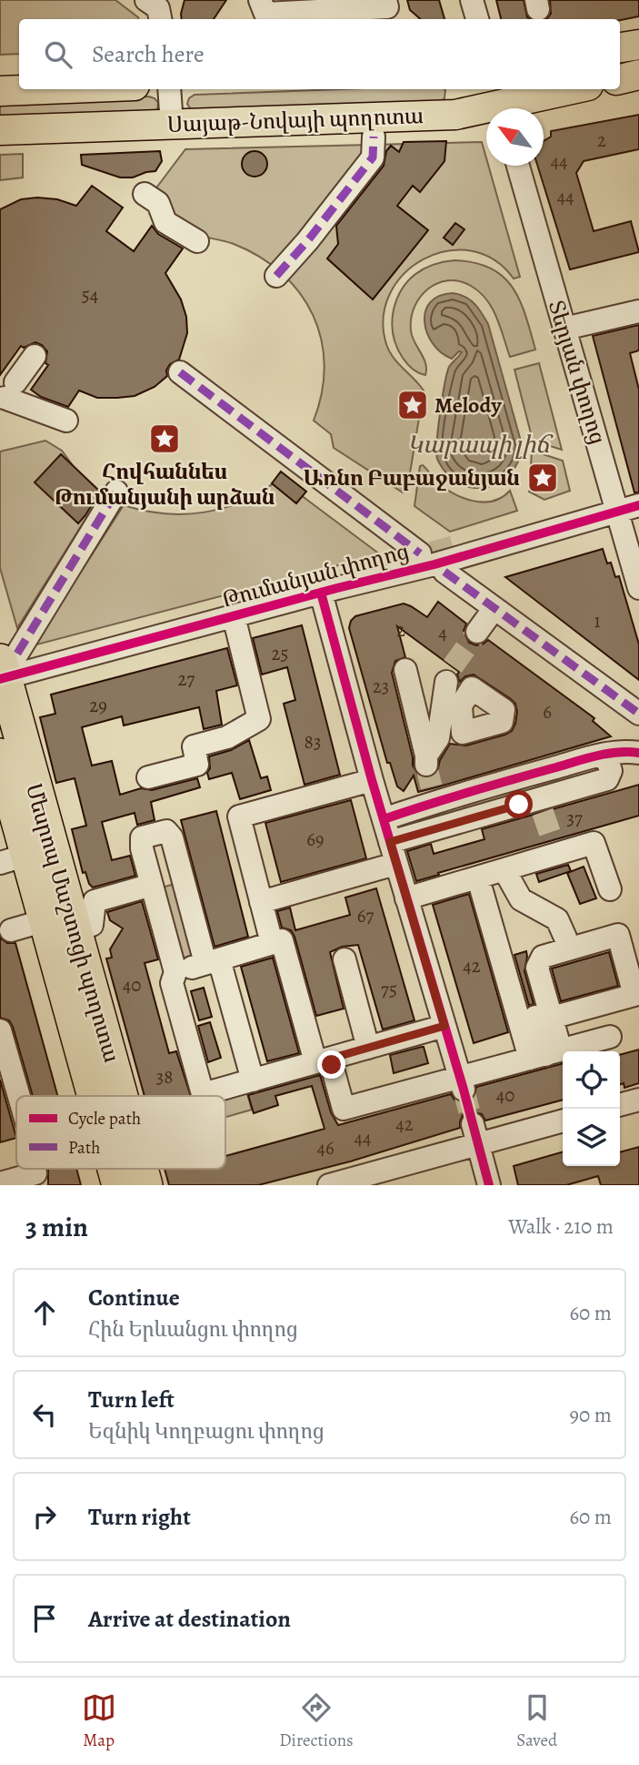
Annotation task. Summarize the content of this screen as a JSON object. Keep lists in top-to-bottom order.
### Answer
{
  "streets": {
    "highway": ["Մեսրոպ Մաշտոցի պողոտա"],
    "main road": ["Սայաթ-Նովայի պողոտա"],
    "street": ["Տերյան փողոց", "Թումանյան փողոց"]
  },
  "crossings": [
    ["Տերյան փողոց", "Թումանյան փողոց"],
    ["Թումանյան փողոց", "Մեսրոպ Մաշտոցի պողոտա"]
  ],
  "water": ["Կարապի լիճ"],
  "places": {
    "place": ["Melody", "Հովհաննես Թումանյանի արձան", "Առնո Բաբաջանյան"]
  },
  "house_numbers": [
    "2",
    "44",
    "44",
    "54",
    "1",
    "2",
    "4",
    "25",
    "27",
    "23",
    "29",
    "6",
    "83",
    "37",
    "69",
    "67",
    "42",
    "40",
    "75",
    "38",
    "40",
    "42",
    "44",
    "46"
  ],
  "legend": ["Cycle path", "Path"],
  "north": "top left",
  "page": {
    "search": "Search here",
    "heading": ["3 min", "Walk · 210 m"],
    "list": [
      ["Continue", "Հին Երևանցու փողոց", "60 m"],
      ["Turn left", "Եզնիկ Կողբացու փողոց", "90 m"],
      ["Turn right", "60 m"],
      "Arrive at destination"
    ],
    "nav": ["Map", "Directions", "Saved"]
  }
}
